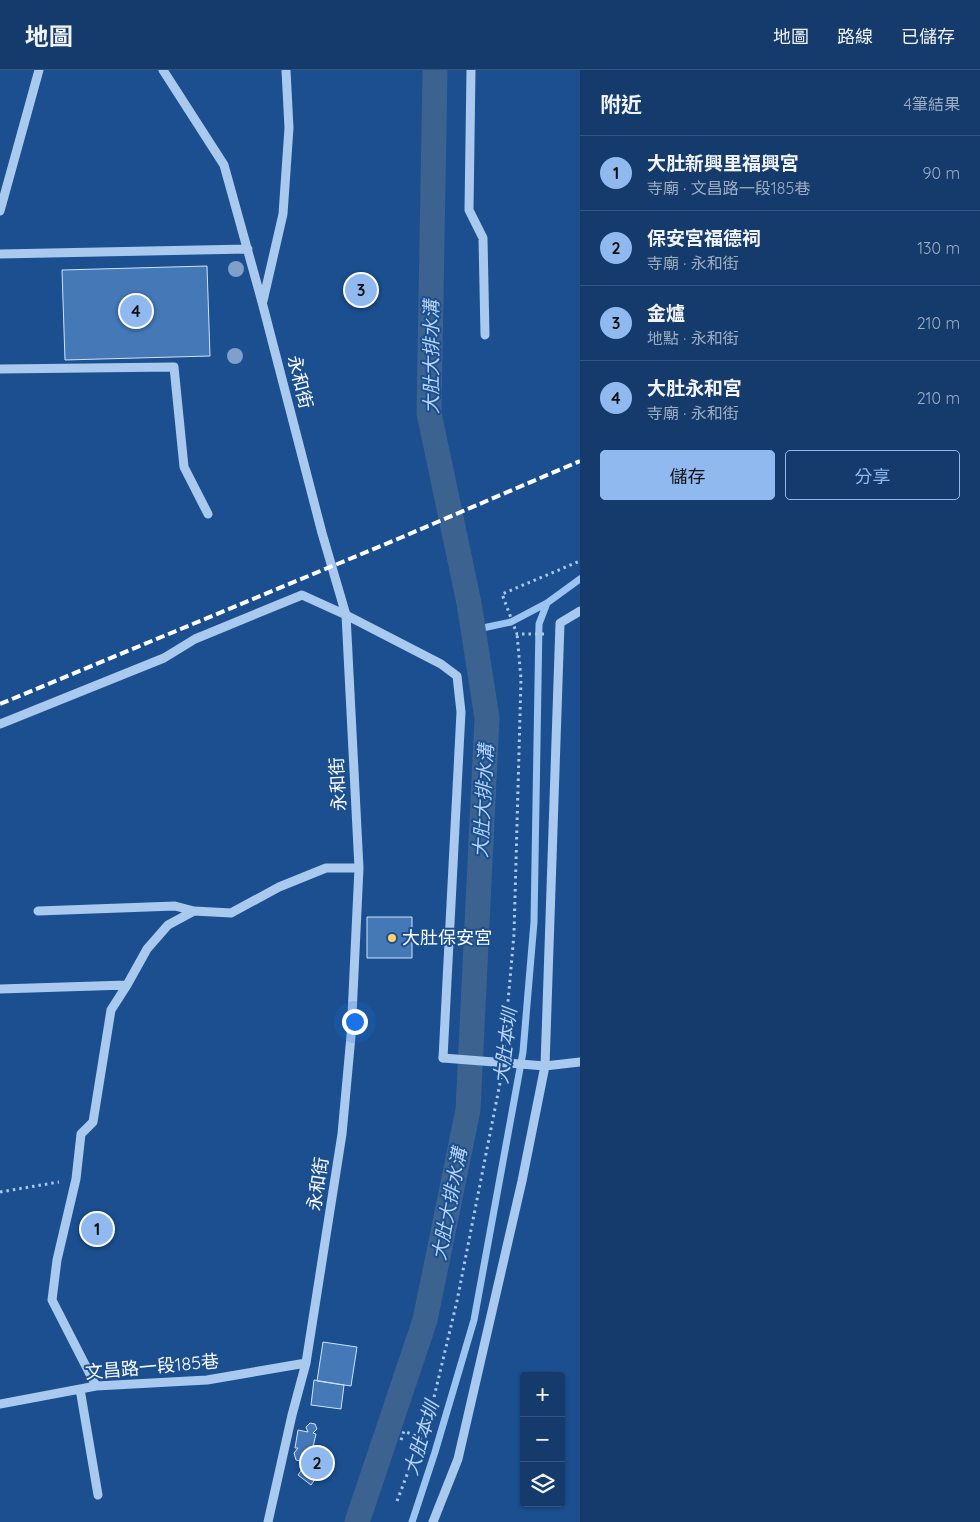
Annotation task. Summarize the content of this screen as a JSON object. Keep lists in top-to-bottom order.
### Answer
{
  "streets": {
    "street": ["永和街", "文昌路一段185巷"]
  },
  "crossings": [
    ["永和街", "文昌路一段185巷"]
  ],
  "water": ["大肚大排水溝", "大肚本圳"],
  "places": ["大肚保安宮"],
  "page": {
    "header": "地圖",
    "nav": ["地圖", "路線", "已儲存"],
    "heading": ["附近", "4筆結果"],
    "list": [
      {
        "mark": "1",
        "name": "大肚新興里福興宮",
        "note": "寺廟 · 文昌路一段185巷",
        "value": "90 m"
      },
      {
        "mark": "2",
        "name": "保安宮福德祠",
        "note": "寺廟 · 永和街",
        "value": "130 m"
      },
      {
        "mark": "3",
        "name": "金爐",
        "note": "地點 · 永和街",
        "value": "210 m"
      },
      {
        "mark": "4",
        "name": "大肚永和宮",
        "note": "寺廟 · 永和街",
        "value": "210 m"
      }
    ],
    "pins": [
      "3",
      "4",
      "1",
      "2"
    ],
    "buttons": ["儲存", "分享"],
    "map_buttons": ["+", "−"]
  }
}
